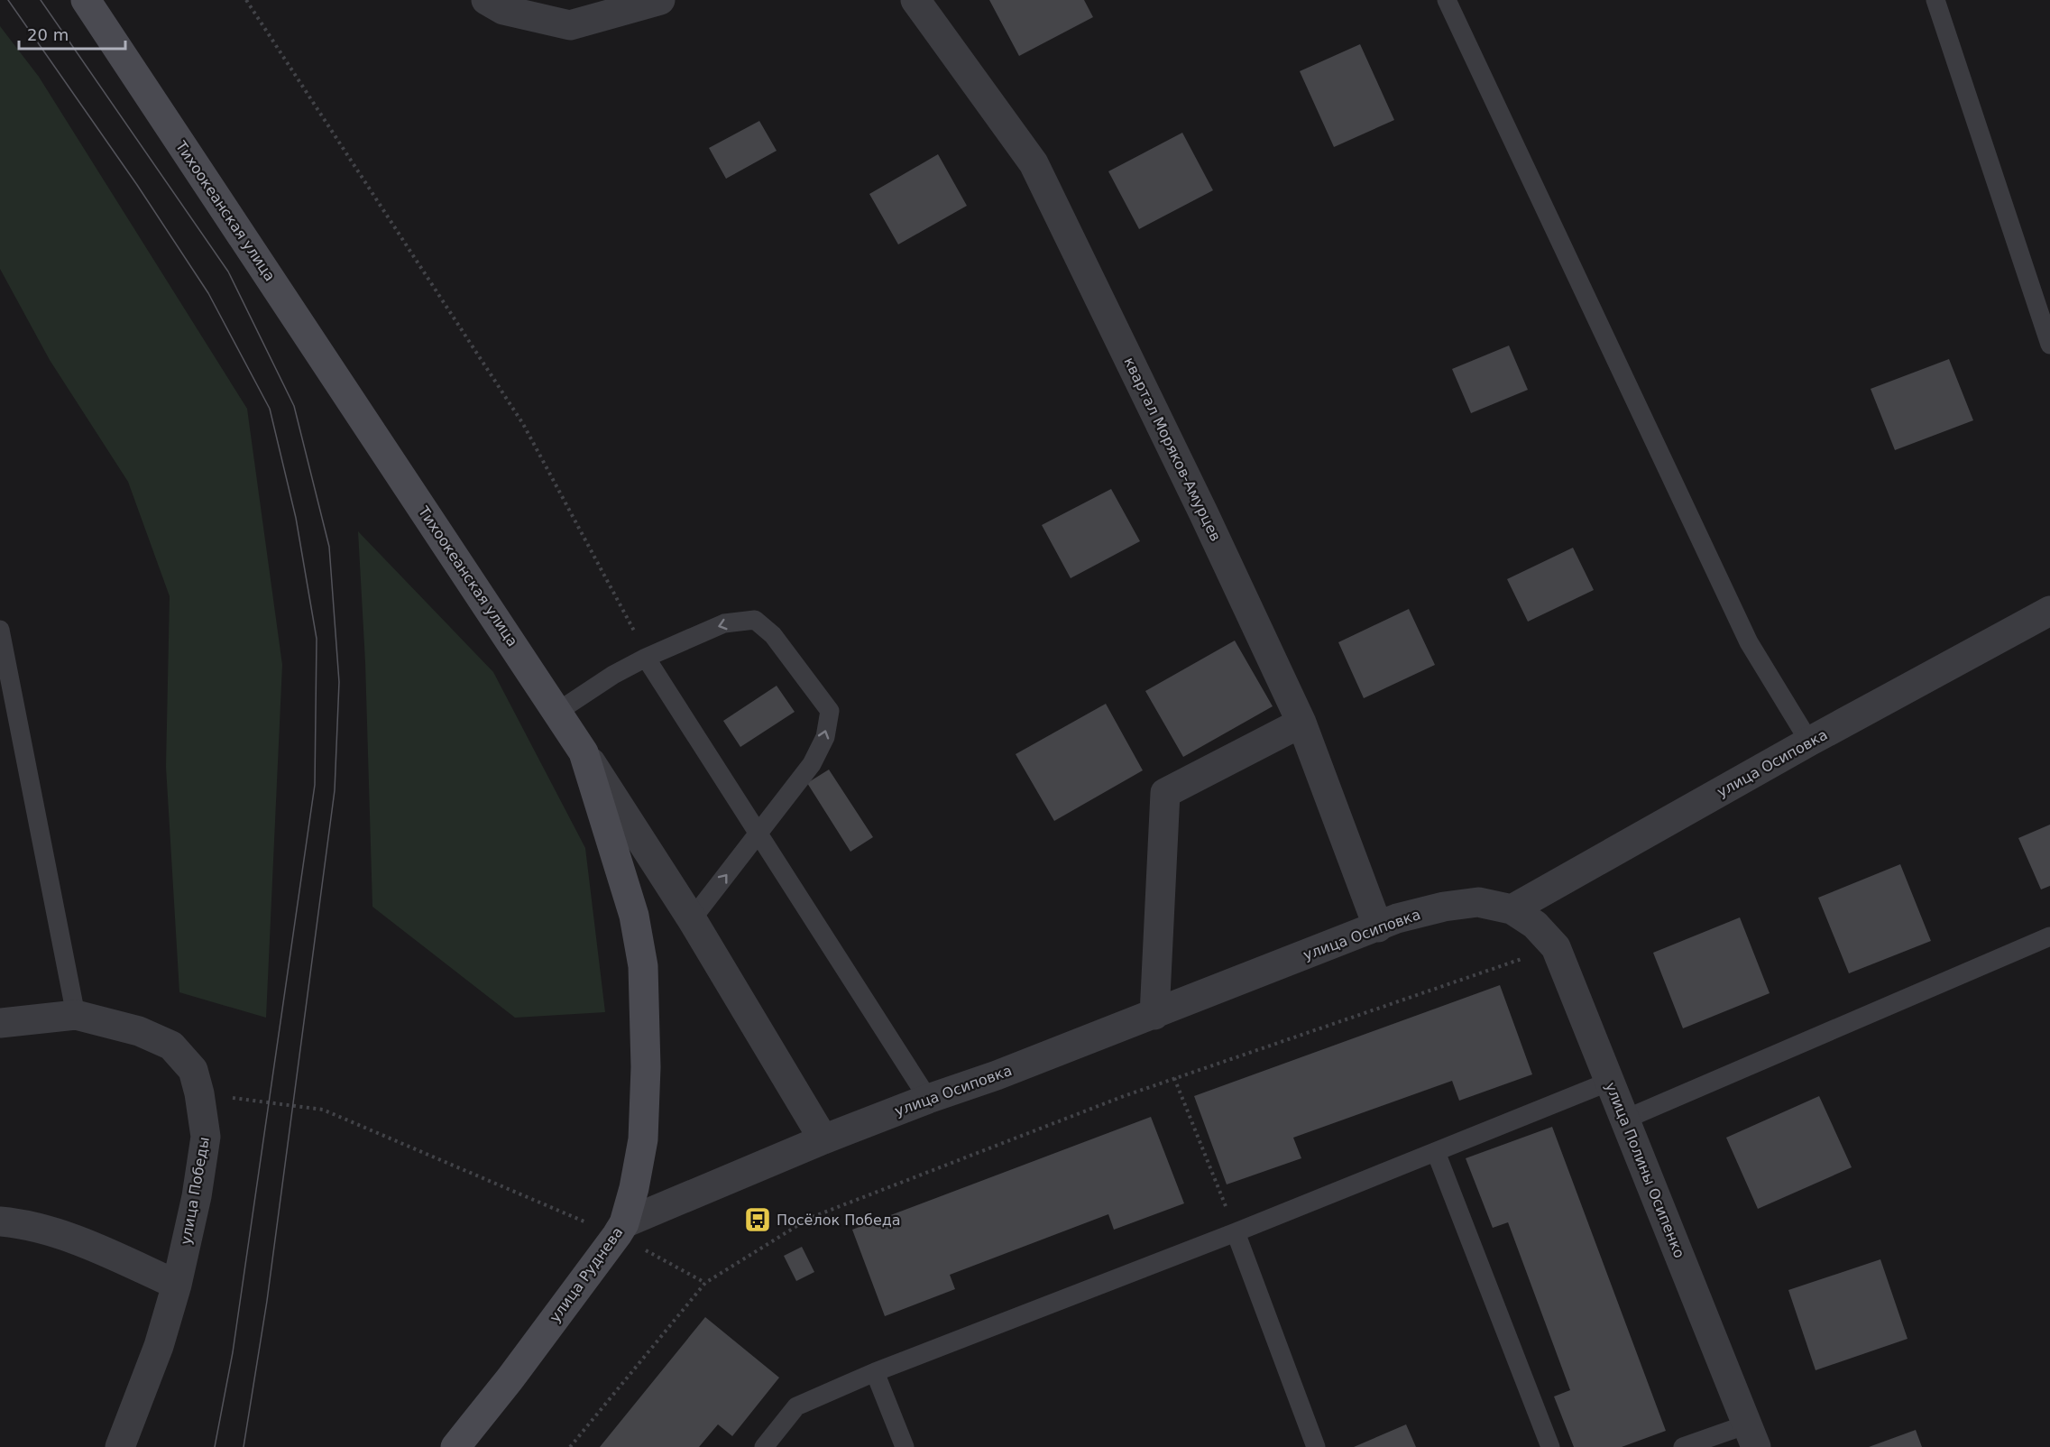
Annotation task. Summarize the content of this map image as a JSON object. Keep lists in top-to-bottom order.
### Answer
{
  "streets": {
    "main road": ["Тихоокеанская улица", "улица Руднева"],
    "street": [
      "квартал Моряков-Амурцев",
      "улица Осиповка",
      "улица Полины Осипенко",
      "улица Победы"
    ]
  },
  "crossings": [
    ["Тихоокеанская улица", "улица Руднева"],
    ["квартал Моряков-Амурцев", "улица Осиповка"],
    ["улица Осиповка", "улица Полины Осипенко"],
    ["улица Осиповка", "улица Руднева"]
  ],
  "places": {
    "bus stop": ["Посёлок Победа"]
  },
  "scale_bar": "20 m"
}
